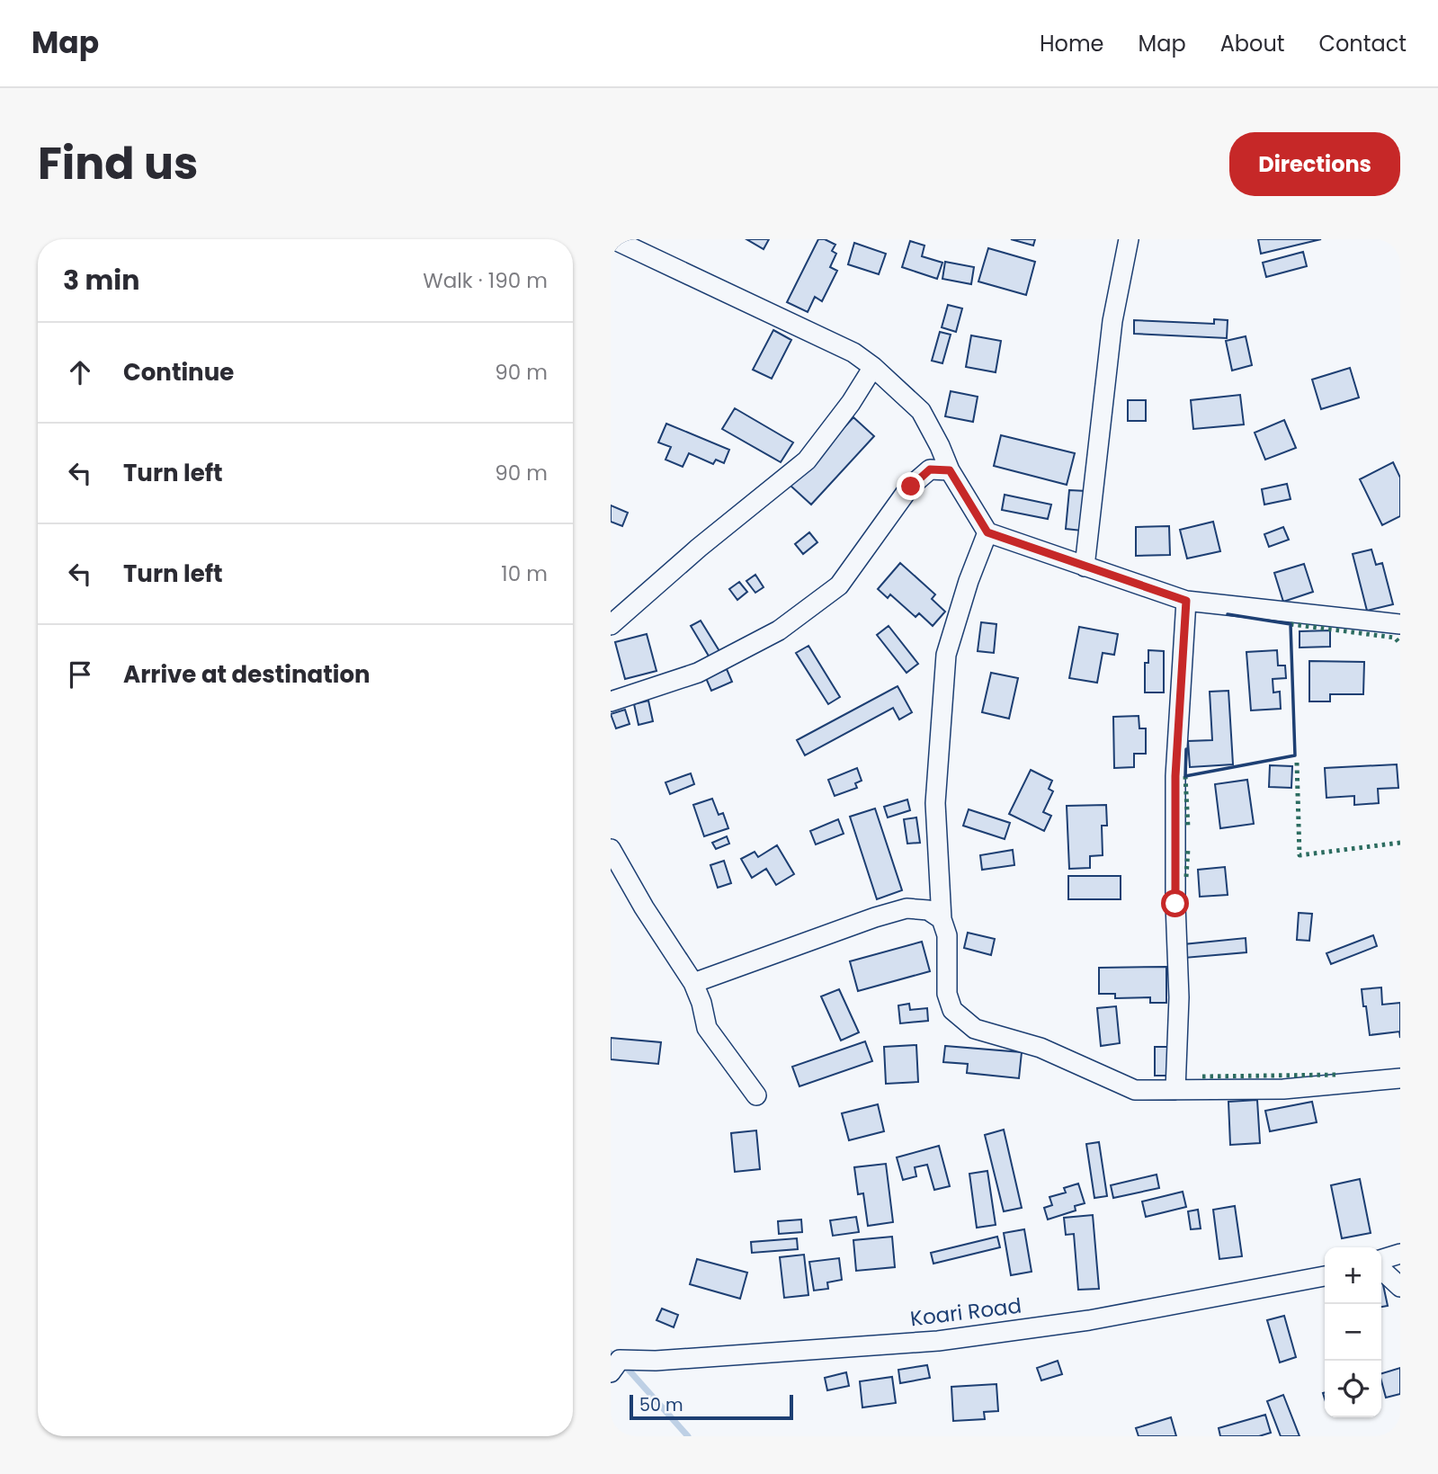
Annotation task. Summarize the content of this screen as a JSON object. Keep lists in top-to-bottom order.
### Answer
{
  "streets": {
    "street": ["Koari Road"]
  },
  "scale_bar": "50 m",
  "page": {
    "header": "Map",
    "nav": [
      "Home",
      "Map",
      "About",
      "Contact"
    ],
    "title": "Find us",
    "buttons": "Directions",
    "heading": ["3 min", "Walk · 190 m"],
    "list": [
      ["Continue", "90 m"],
      ["Turn left", "90 m"],
      ["Turn left", "10 m"],
      "Arrive at destination"
    ],
    "map_buttons": ["+", "−"],
    "scale": "50 m"
  }
}
